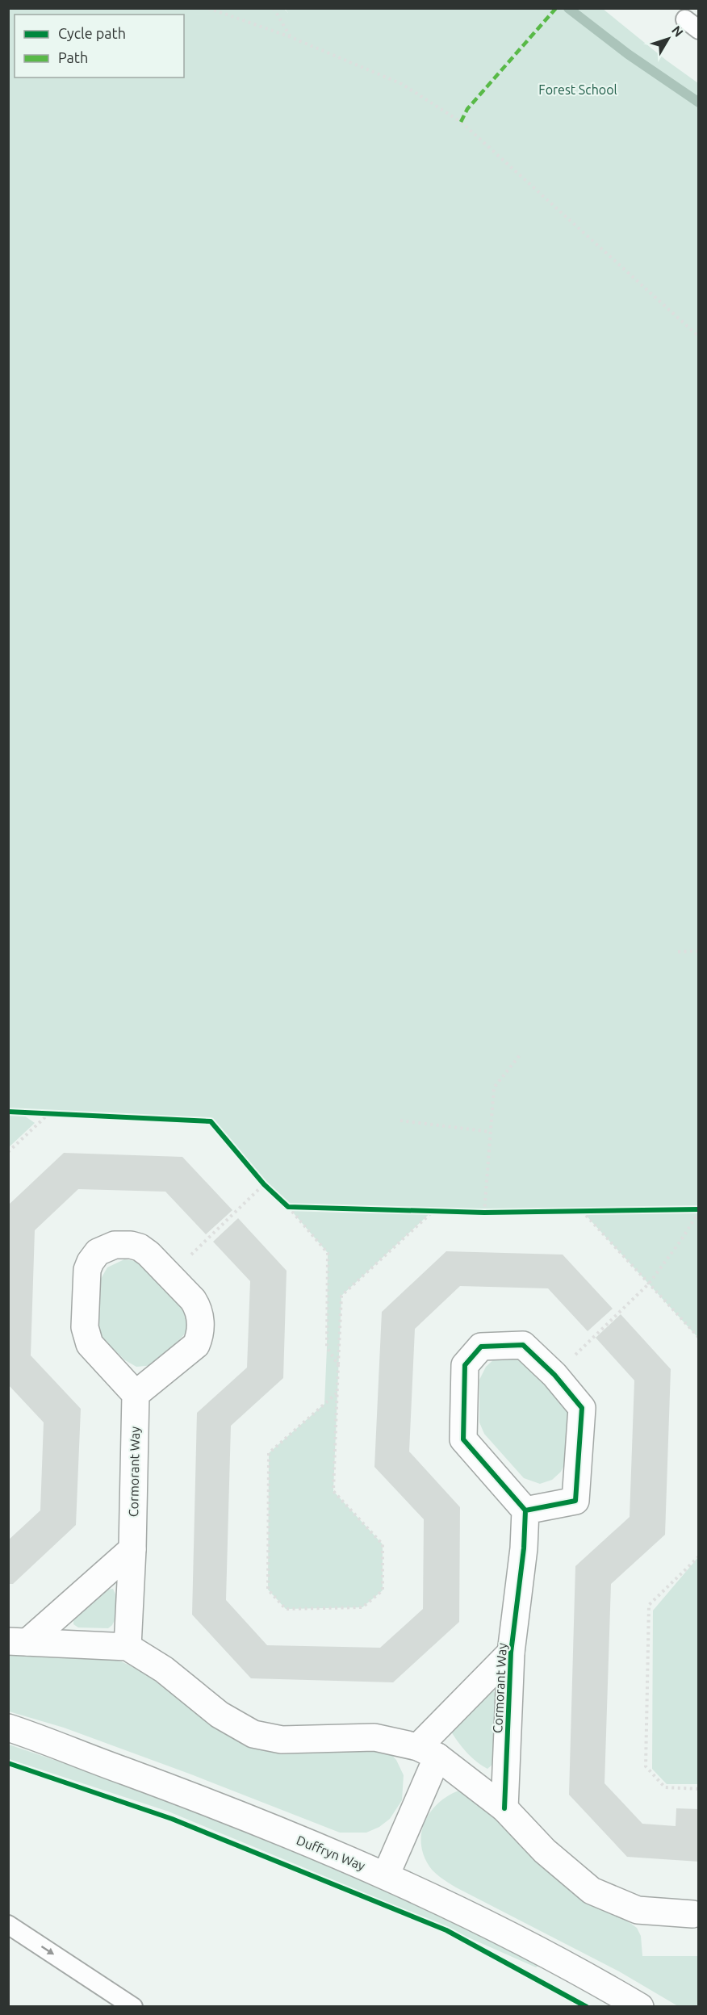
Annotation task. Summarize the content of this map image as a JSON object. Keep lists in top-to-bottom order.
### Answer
{
  "streets": {
    "street": ["Cormorant Way", "Duffryn Way"]
  },
  "crossings": [
    ["Cormorant Way", "Duffryn Way"]
  ],
  "parks": ["Forest School"],
  "legend": ["Cycle path", "Path"],
  "north": "top right"
}
